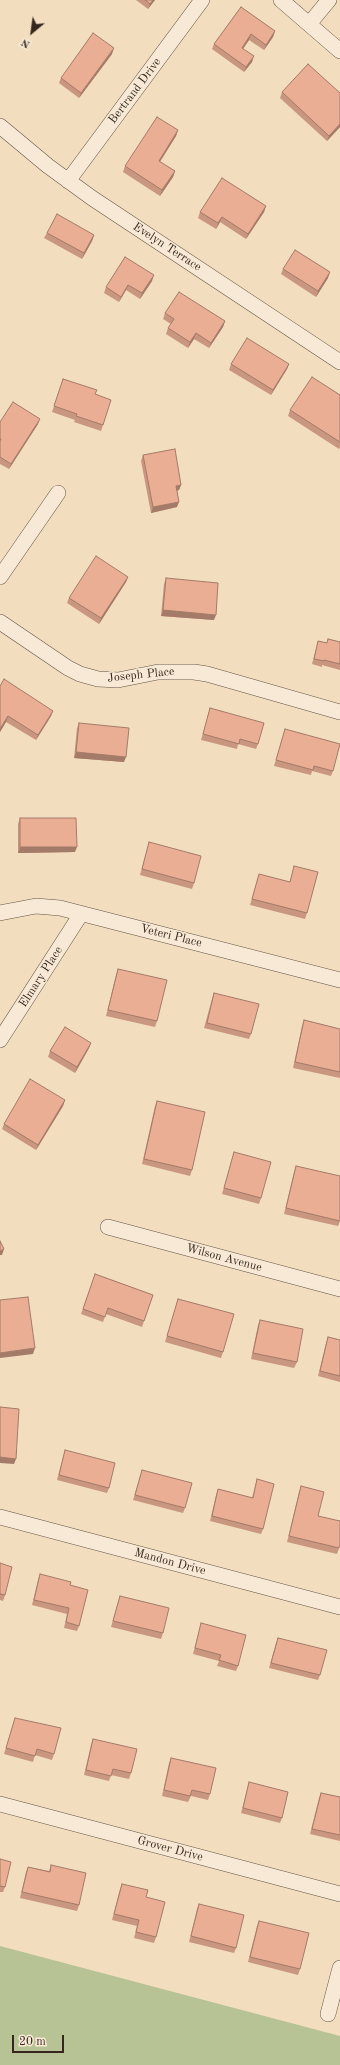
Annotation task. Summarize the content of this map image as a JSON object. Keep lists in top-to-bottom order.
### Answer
{
  "streets": {
    "street": [
      "Bertrand Drive",
      "Evelyn Terrace",
      "Joseph Place",
      "Veteri Place",
      "Elmary Place",
      "Wilson Avenue",
      "Mandon Drive",
      "Grover Drive"
    ]
  },
  "crossings": [
    ["Bertrand Drive", "Evelyn Terrace"],
    ["Veteri Place", "Elmary Place"]
  ],
  "scale_bar": "20 m",
  "north": "bottom left"
}
